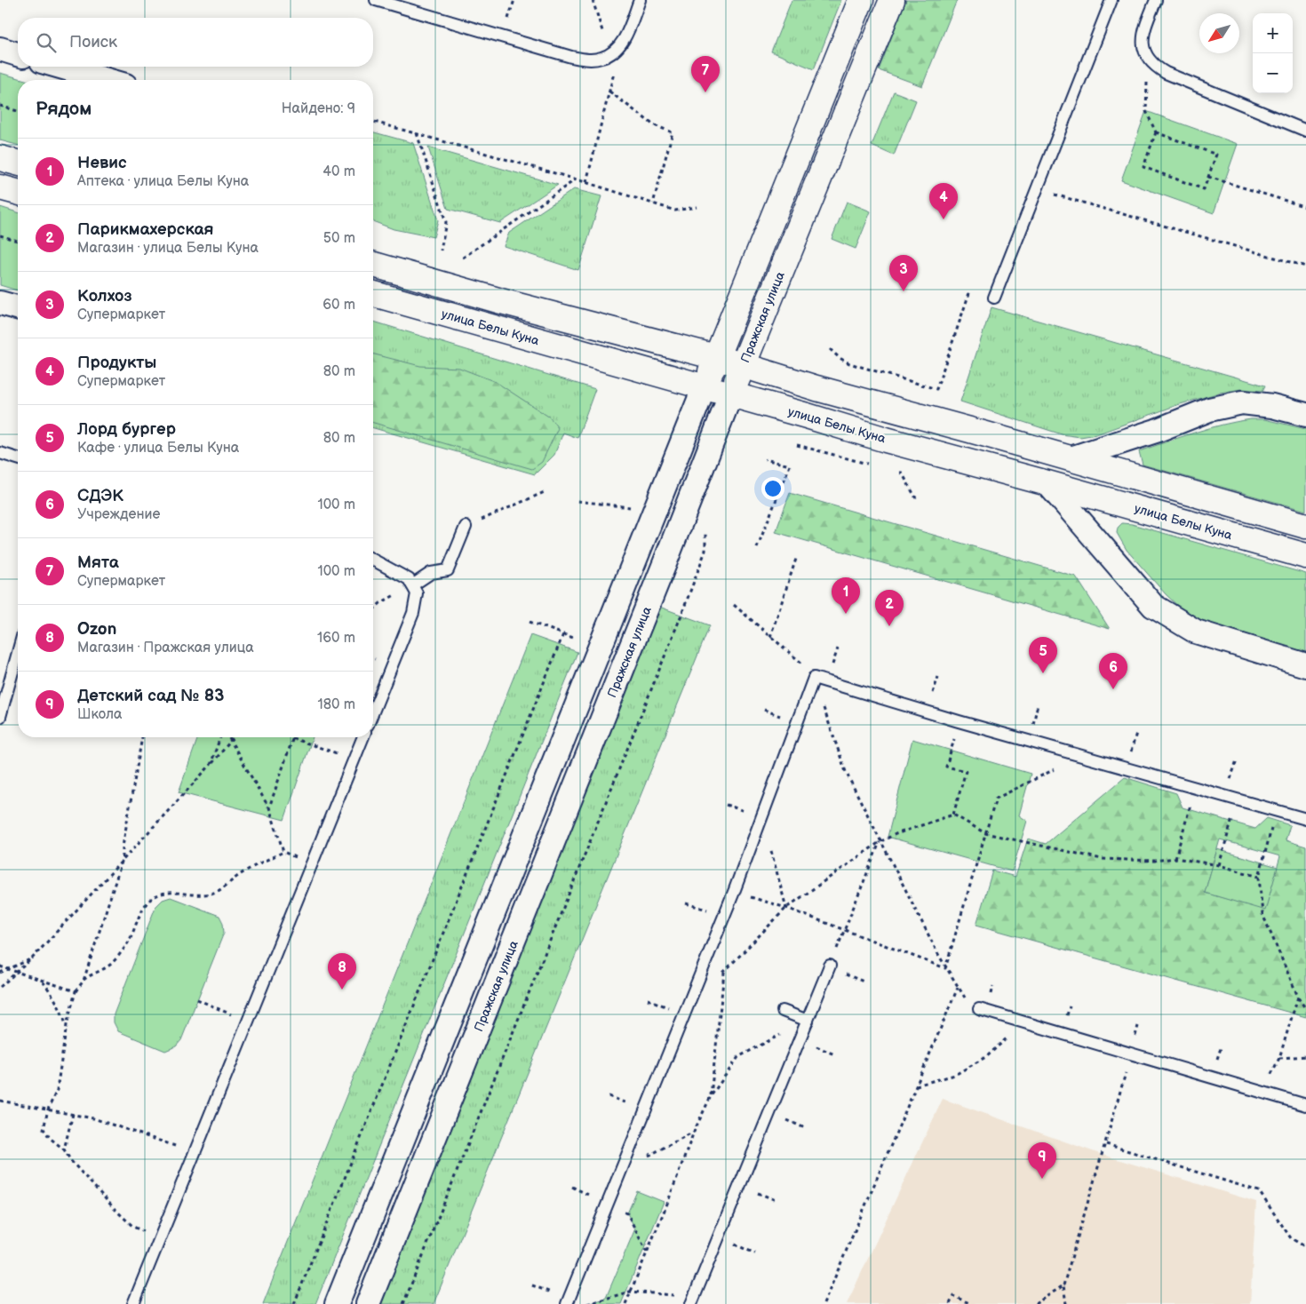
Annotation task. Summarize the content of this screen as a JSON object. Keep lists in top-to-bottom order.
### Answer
{
  "streets": {
    "street": ["Пражская улица", "улица Белы Куна"]
  },
  "crossings": [
    ["Пражская улица", "улица Белы Куна"]
  ],
  "north": "bottom left",
  "page": {
    "map_buttons": ["+", "−"],
    "search": "Поиск",
    "pins": [
      "7",
      "4",
      "3",
      "1",
      "2",
      "5",
      "6",
      "8",
      "9"
    ],
    "heading": ["Рядом", "Найдено: 9"],
    "list": [
      {
        "mark": "1",
        "name": "Невис",
        "note": "Аптека · улица Белы Куна",
        "value": "40 m"
      },
      {
        "mark": "2",
        "name": "Парикмахерская",
        "note": "Магазин · улица Белы Куна",
        "value": "50 m"
      },
      {
        "mark": "3",
        "name": "Колхоз",
        "note": "Супермаркет",
        "value": "60 m"
      },
      {
        "mark": "4",
        "name": "Продукты",
        "note": "Супермаркет",
        "value": "80 m"
      },
      {
        "mark": "5",
        "name": "Лорд бургер",
        "note": "Кафе · улица Белы Куна",
        "value": "80 m"
      },
      {
        "mark": "6",
        "name": "СДЭК",
        "note": "Учреждение",
        "value": "100 m"
      },
      {
        "mark": "7",
        "name": "Мята",
        "note": "Супермаркет",
        "value": "100 m"
      },
      {
        "mark": "8",
        "name": "Ozon",
        "note": "Магазин · Пражская улица",
        "value": "160 m"
      },
      {
        "mark": "9",
        "name": "Детский сад № 83",
        "note": "Школа",
        "value": "180 m"
      }
    ]
  }
}
